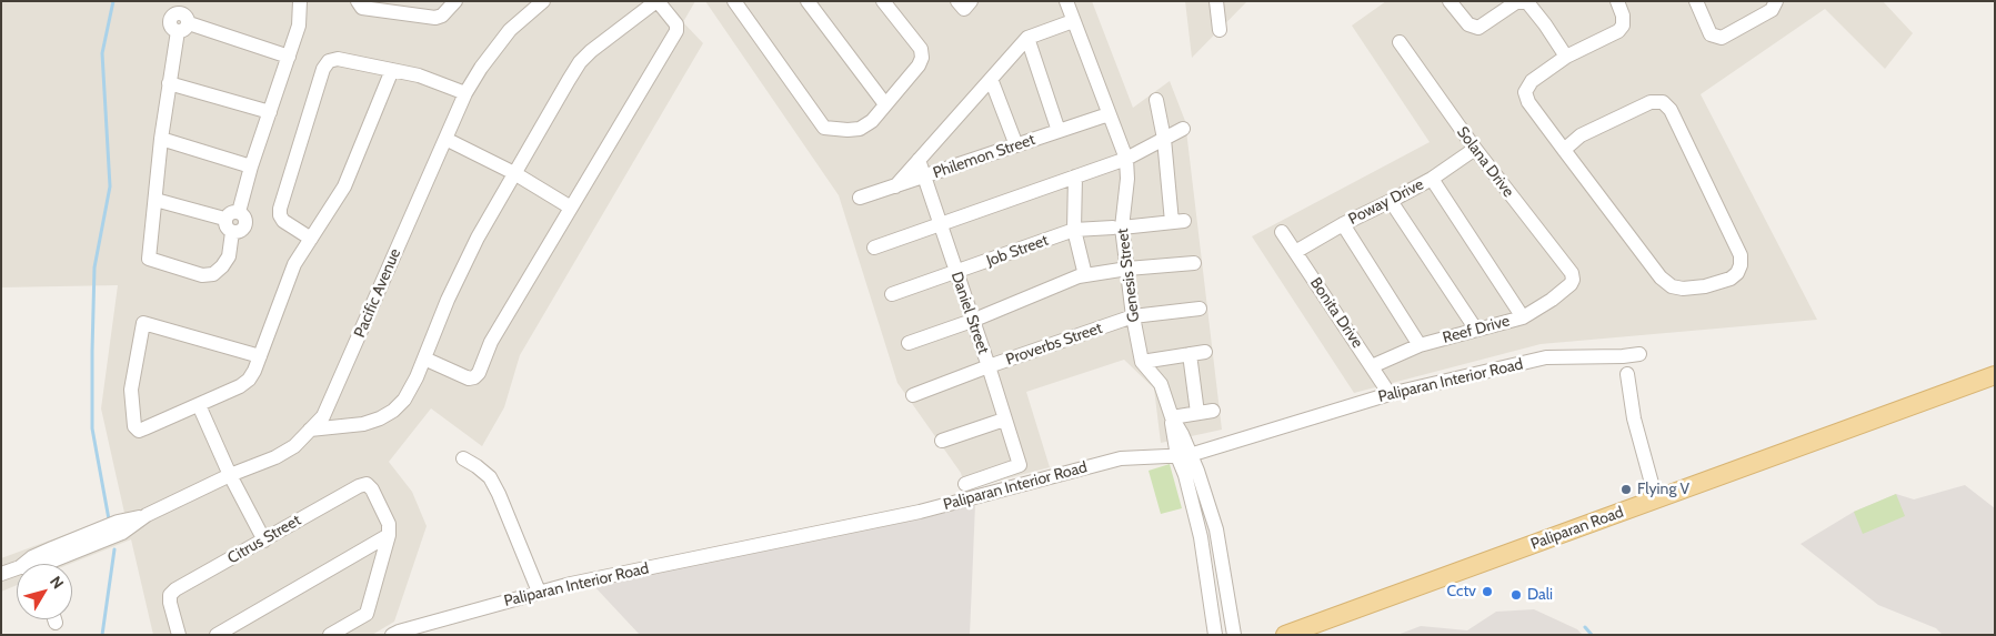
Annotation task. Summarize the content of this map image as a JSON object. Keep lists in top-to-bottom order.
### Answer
{
  "streets": {
    "main road": ["Paliparan Road"],
    "street": [
      "Philemon Street",
      "Solana Drive",
      "Poway Drive",
      "Job Street",
      "Genesis Street",
      "Pacific Avenue",
      "Daniel Street",
      "Bonita Drive",
      "Reef Drive",
      "Proverbs Street",
      "Paliparan Interior Road",
      "Citrus Street"
    ]
  },
  "crossings": [
    ["Philemon Street", "Genesis Street"],
    ["Philemon Street", "Daniel Street"],
    ["Solana Drive", "Poway Drive"],
    ["Solana Drive", "Reef Drive"],
    ["Poway Drive", "Bonita Drive"],
    ["Job Street", "Genesis Street"],
    ["Job Street", "Daniel Street"],
    ["Genesis Street", "Proverbs Street"],
    ["Genesis Street", "Paliparan Interior Road"],
    ["Daniel Street", "Proverbs Street"],
    ["Bonita Drive", "Reef Drive"],
    ["Bonita Drive", "Paliparan Interior Road"]
  ],
  "places": ["Flying V", "Cctv", "Dali"],
  "north": "top right"
}
